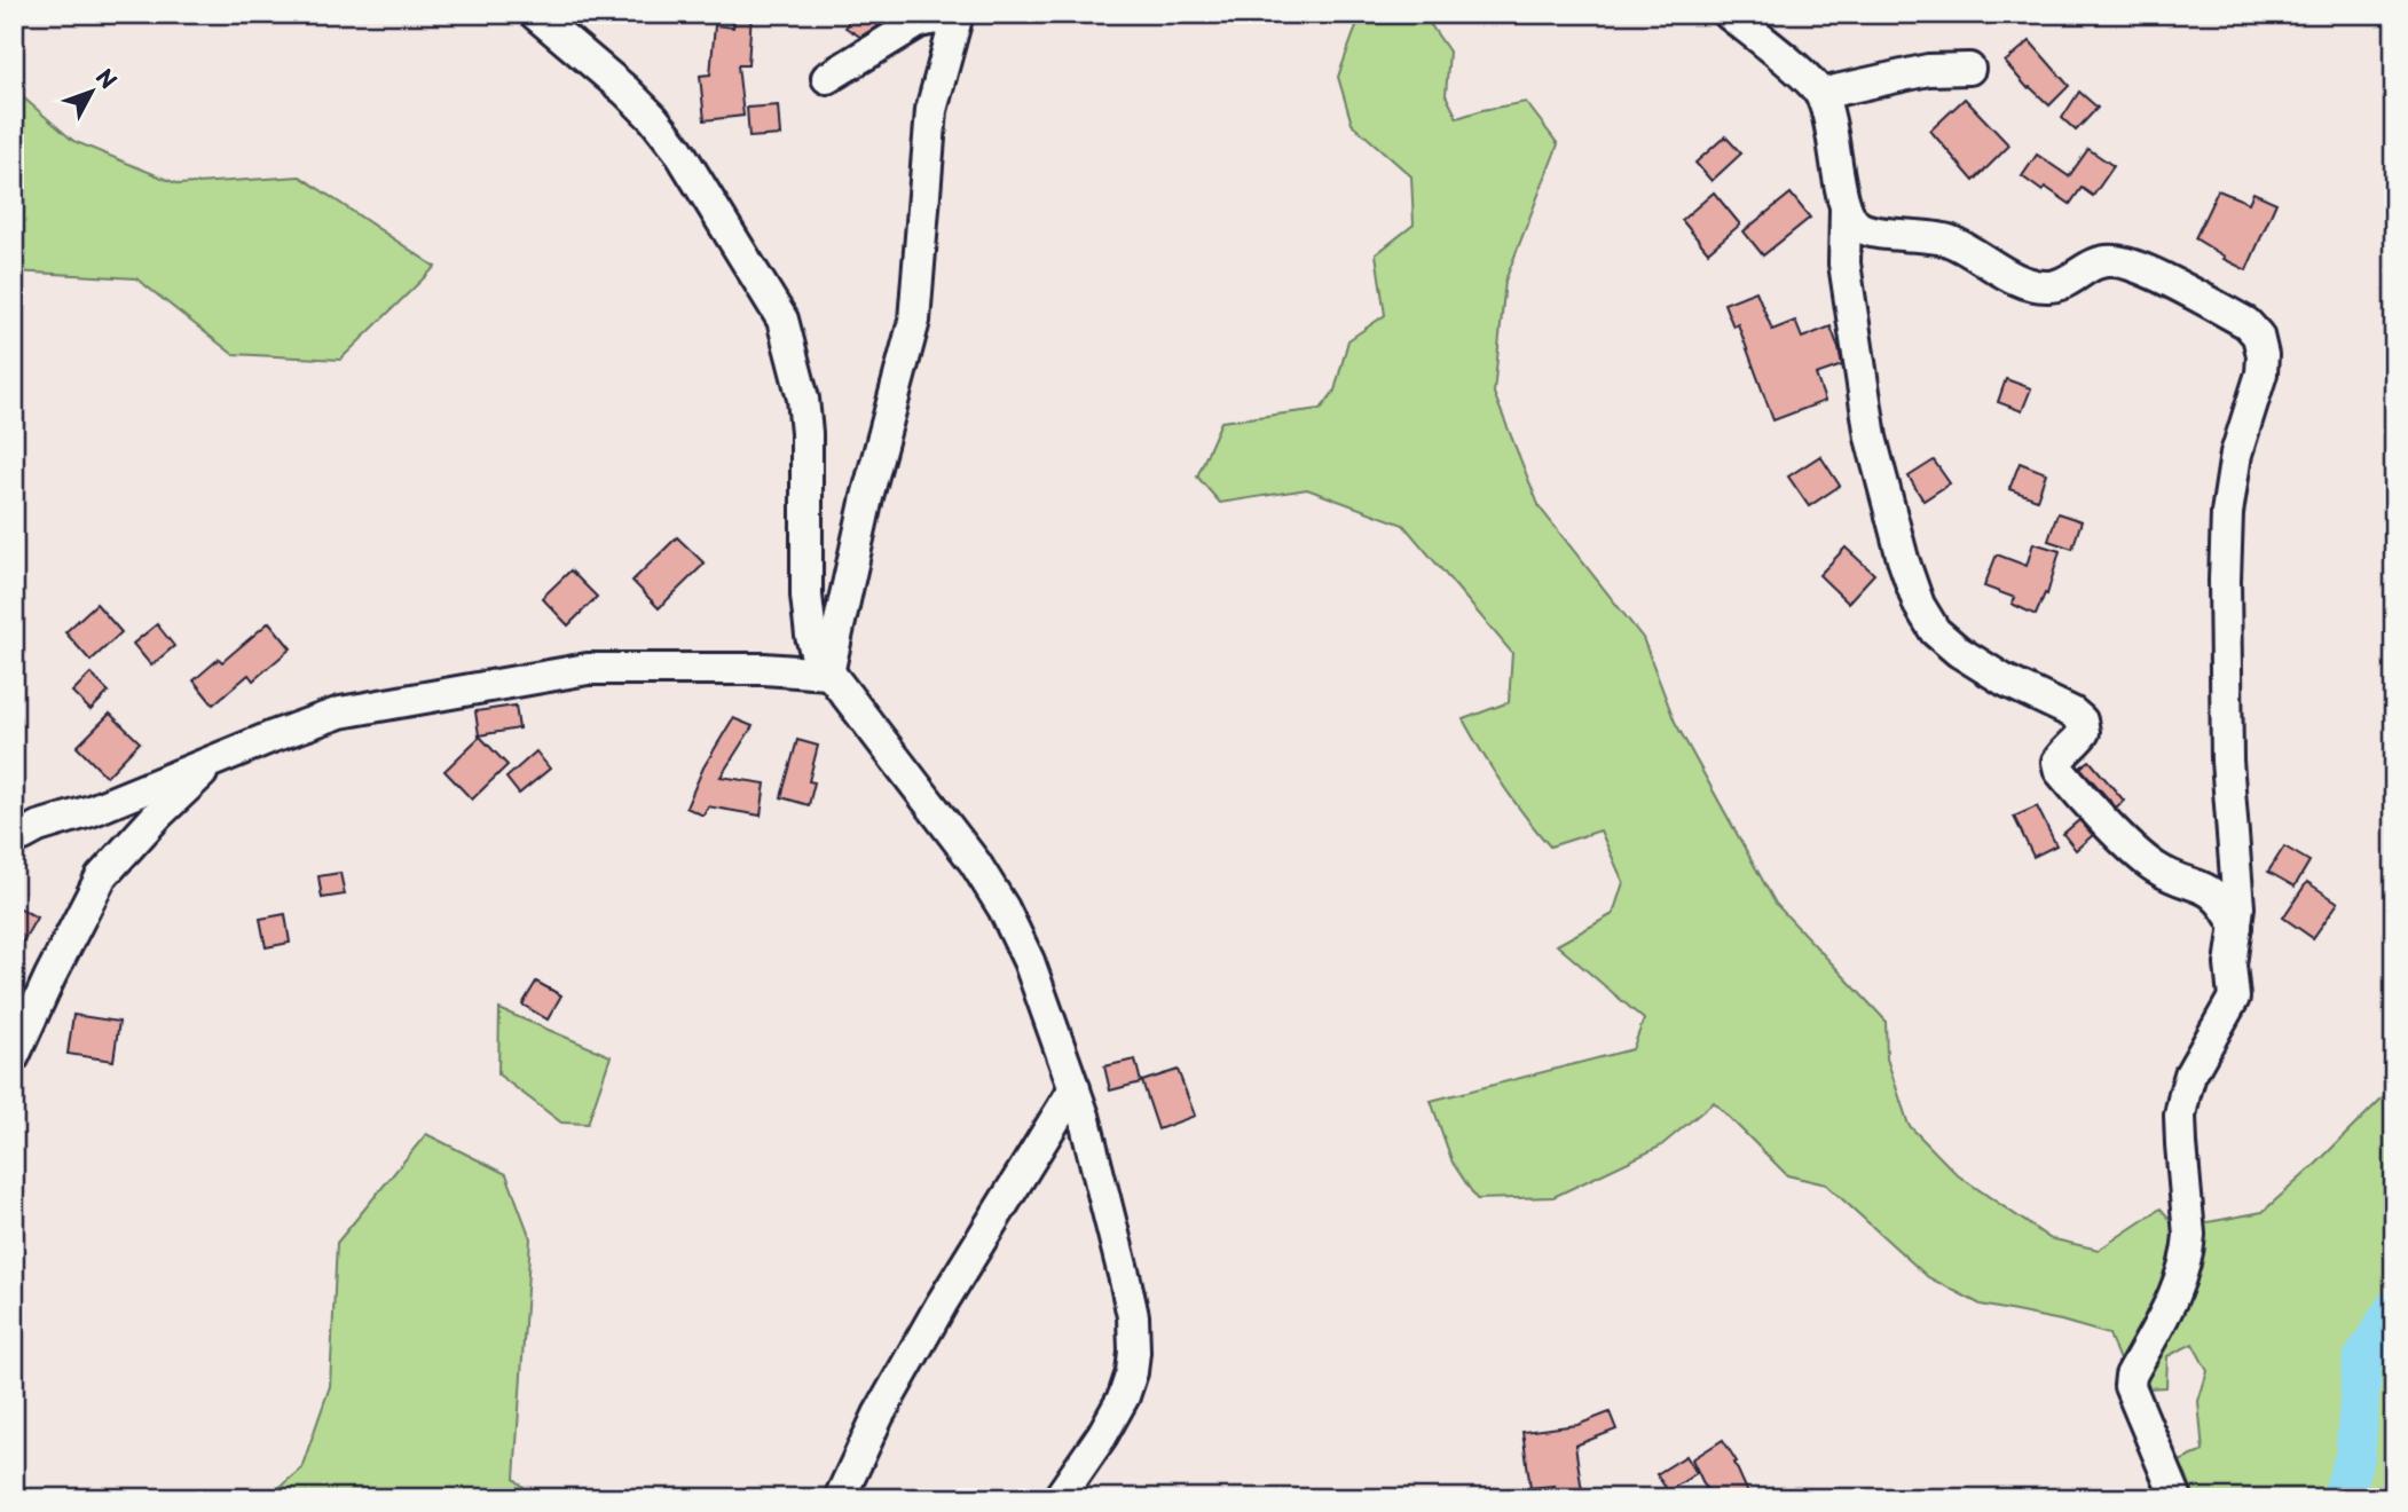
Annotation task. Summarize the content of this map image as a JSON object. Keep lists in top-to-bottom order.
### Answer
{
  "north": "top right"
}
